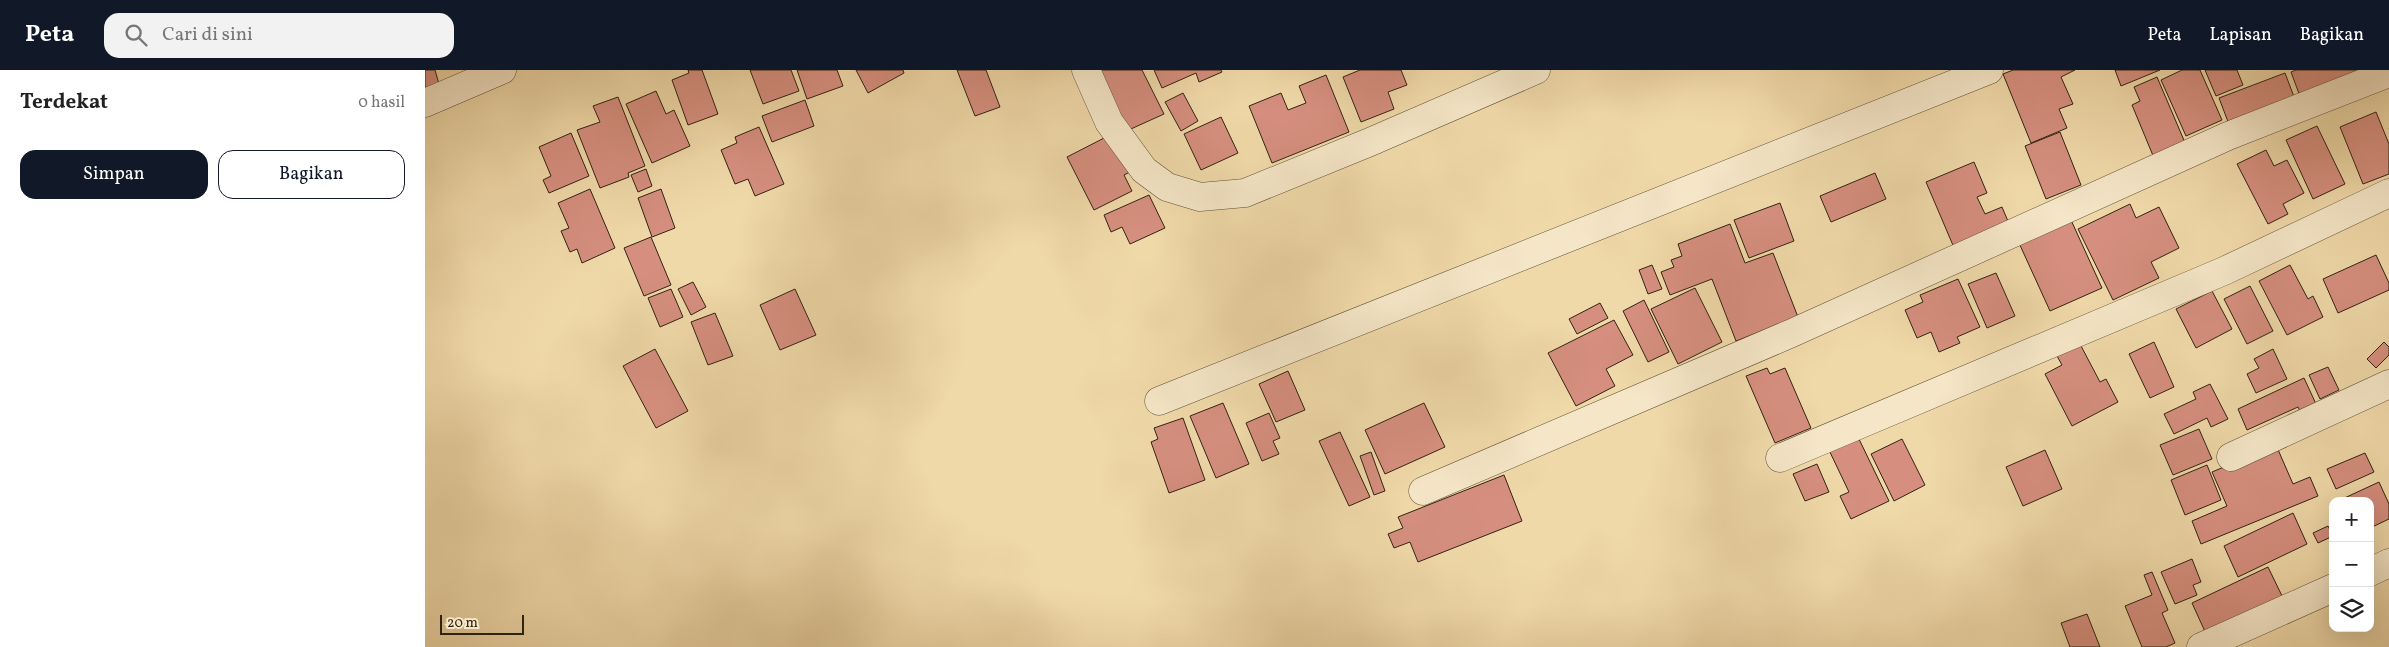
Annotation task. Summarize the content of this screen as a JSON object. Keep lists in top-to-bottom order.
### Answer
{
  "scale_bar": "20 m",
  "page": {
    "header": "Peta",
    "search": "Cari di sini",
    "nav": ["Peta", "Lapisan", "Bagikan"],
    "heading": ["Terdekat", "0 hasil"],
    "buttons": ["Simpan", "Bagikan"],
    "map_buttons": ["+", "−"],
    "scale": "20 m"
  }
}
